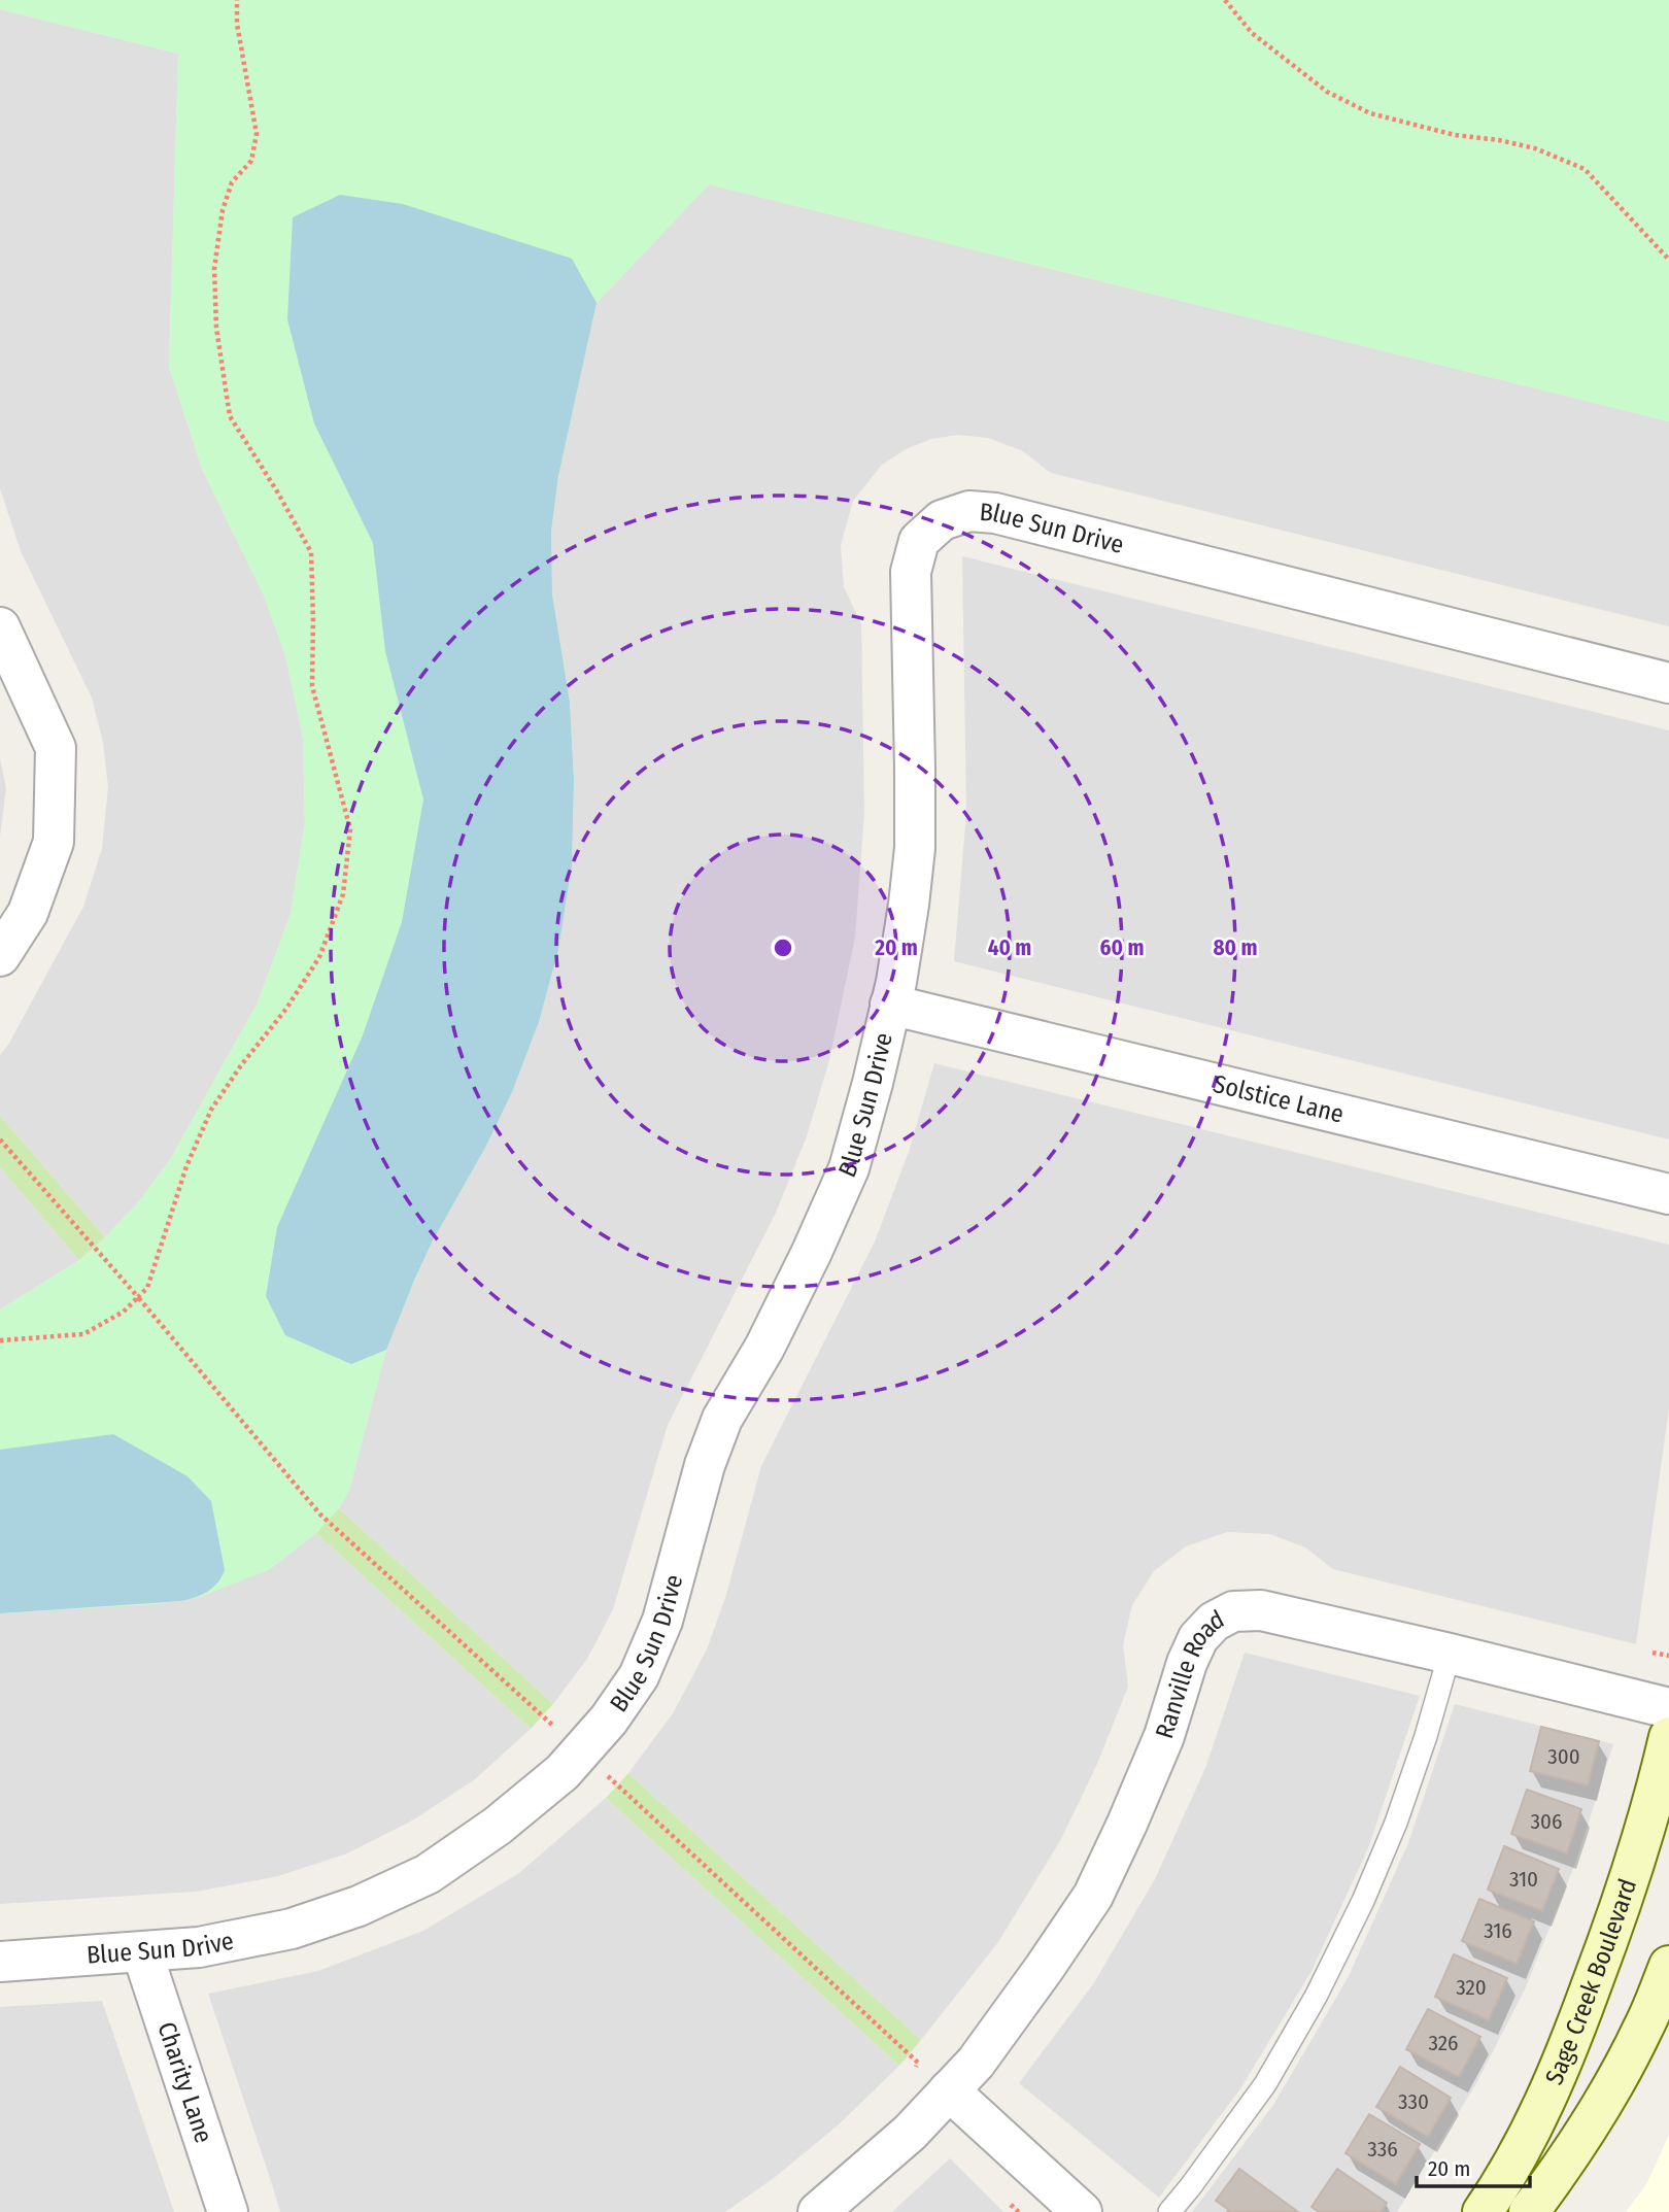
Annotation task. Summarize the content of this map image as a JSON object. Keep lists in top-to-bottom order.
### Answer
{
  "streets": {
    "street": [
      "Blue Sun Drive",
      "Solstice Lane",
      "Ranville Road",
      "Sage Creek Boulevard",
      "Charity Lane"
    ]
  },
  "crossings": [
    ["Blue Sun Drive", "Solstice Lane"],
    ["Blue Sun Drive", "Charity Lane"]
  ],
  "house_numbers": [
    "300",
    "306",
    "310",
    "316",
    "320",
    "326",
    "330",
    "336"
  ],
  "scale_bar": "20 m",
  "rings": [
    "20 m",
    "40 m",
    "60 m",
    "80 m"
  ]
}
